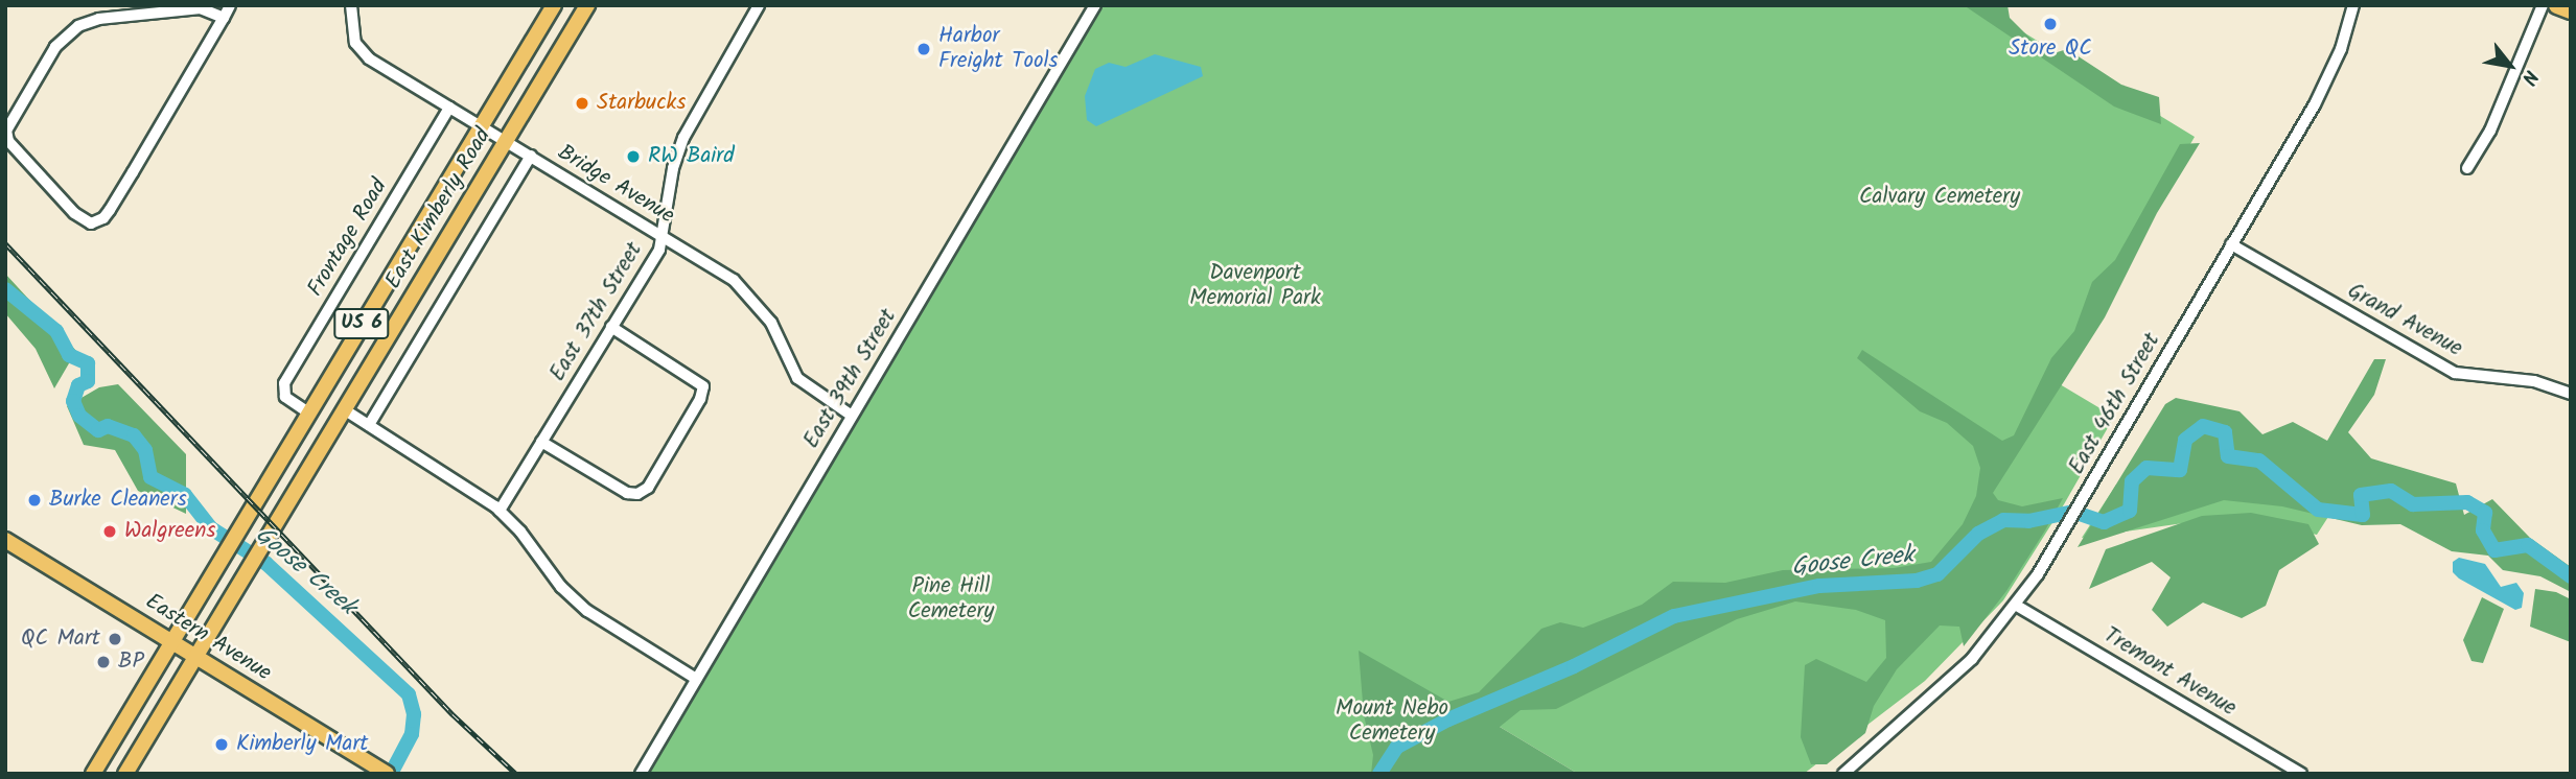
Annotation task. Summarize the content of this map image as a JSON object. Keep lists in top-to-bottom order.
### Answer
{
  "streets": {
    "main road": ["East Kimberly Road", "US 6", "Eastern Avenue"],
    "street": [
      "Bridge Avenue",
      "Frontage Road",
      "East 37th Street",
      "Grand Avenue",
      "East 39th Street",
      "East 46th Street",
      "Tremont Avenue"
    ]
  },
  "crossings": [
    ["Bridge Avenue", "East Kimberly Road"],
    ["Bridge Avenue", "Frontage Road"],
    ["Bridge Avenue", "East 37th Street"],
    ["Bridge Avenue", "East 39th Street"],
    ["East Kimberly Road", "Frontage Road"],
    ["East Kimberly Road", "Eastern Avenue"],
    ["Grand Avenue", "East 46th Street"],
    ["East 46th Street", "Tremont Avenue"]
  ],
  "water": ["Goose Creek"],
  "parks": [
    "Calvary Cemetery",
    "Davenport Memorial Park",
    "Pine Hill Cemetery",
    "Mount Nebo Cemetery"
  ],
  "places": [
    "Store QC",
    "Harbor Freight Tools",
    "Starbucks",
    "RW Baird",
    "Burke Cleaners",
    "Walgreens",
    "QC Mart",
    "BP",
    "Kimberly Mart"
  ],
  "north": "bottom right"
}
